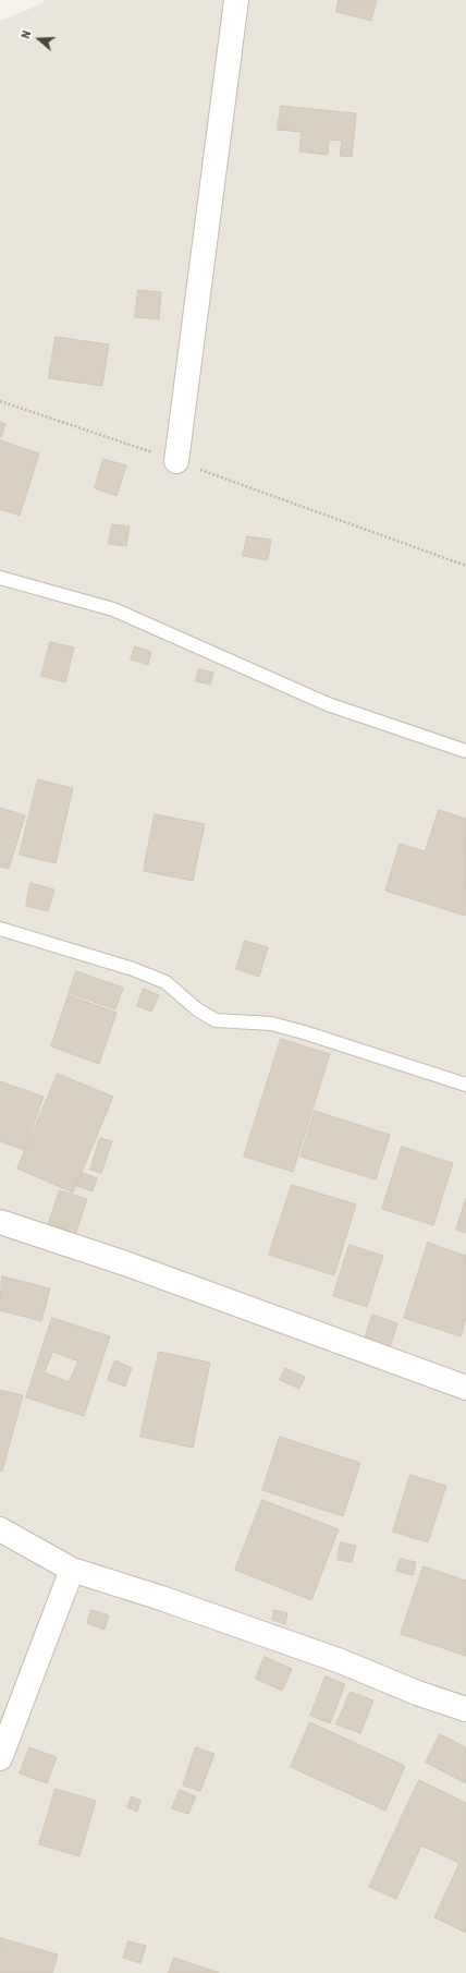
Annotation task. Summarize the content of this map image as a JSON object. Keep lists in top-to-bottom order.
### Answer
{
  "north": "left"
}
